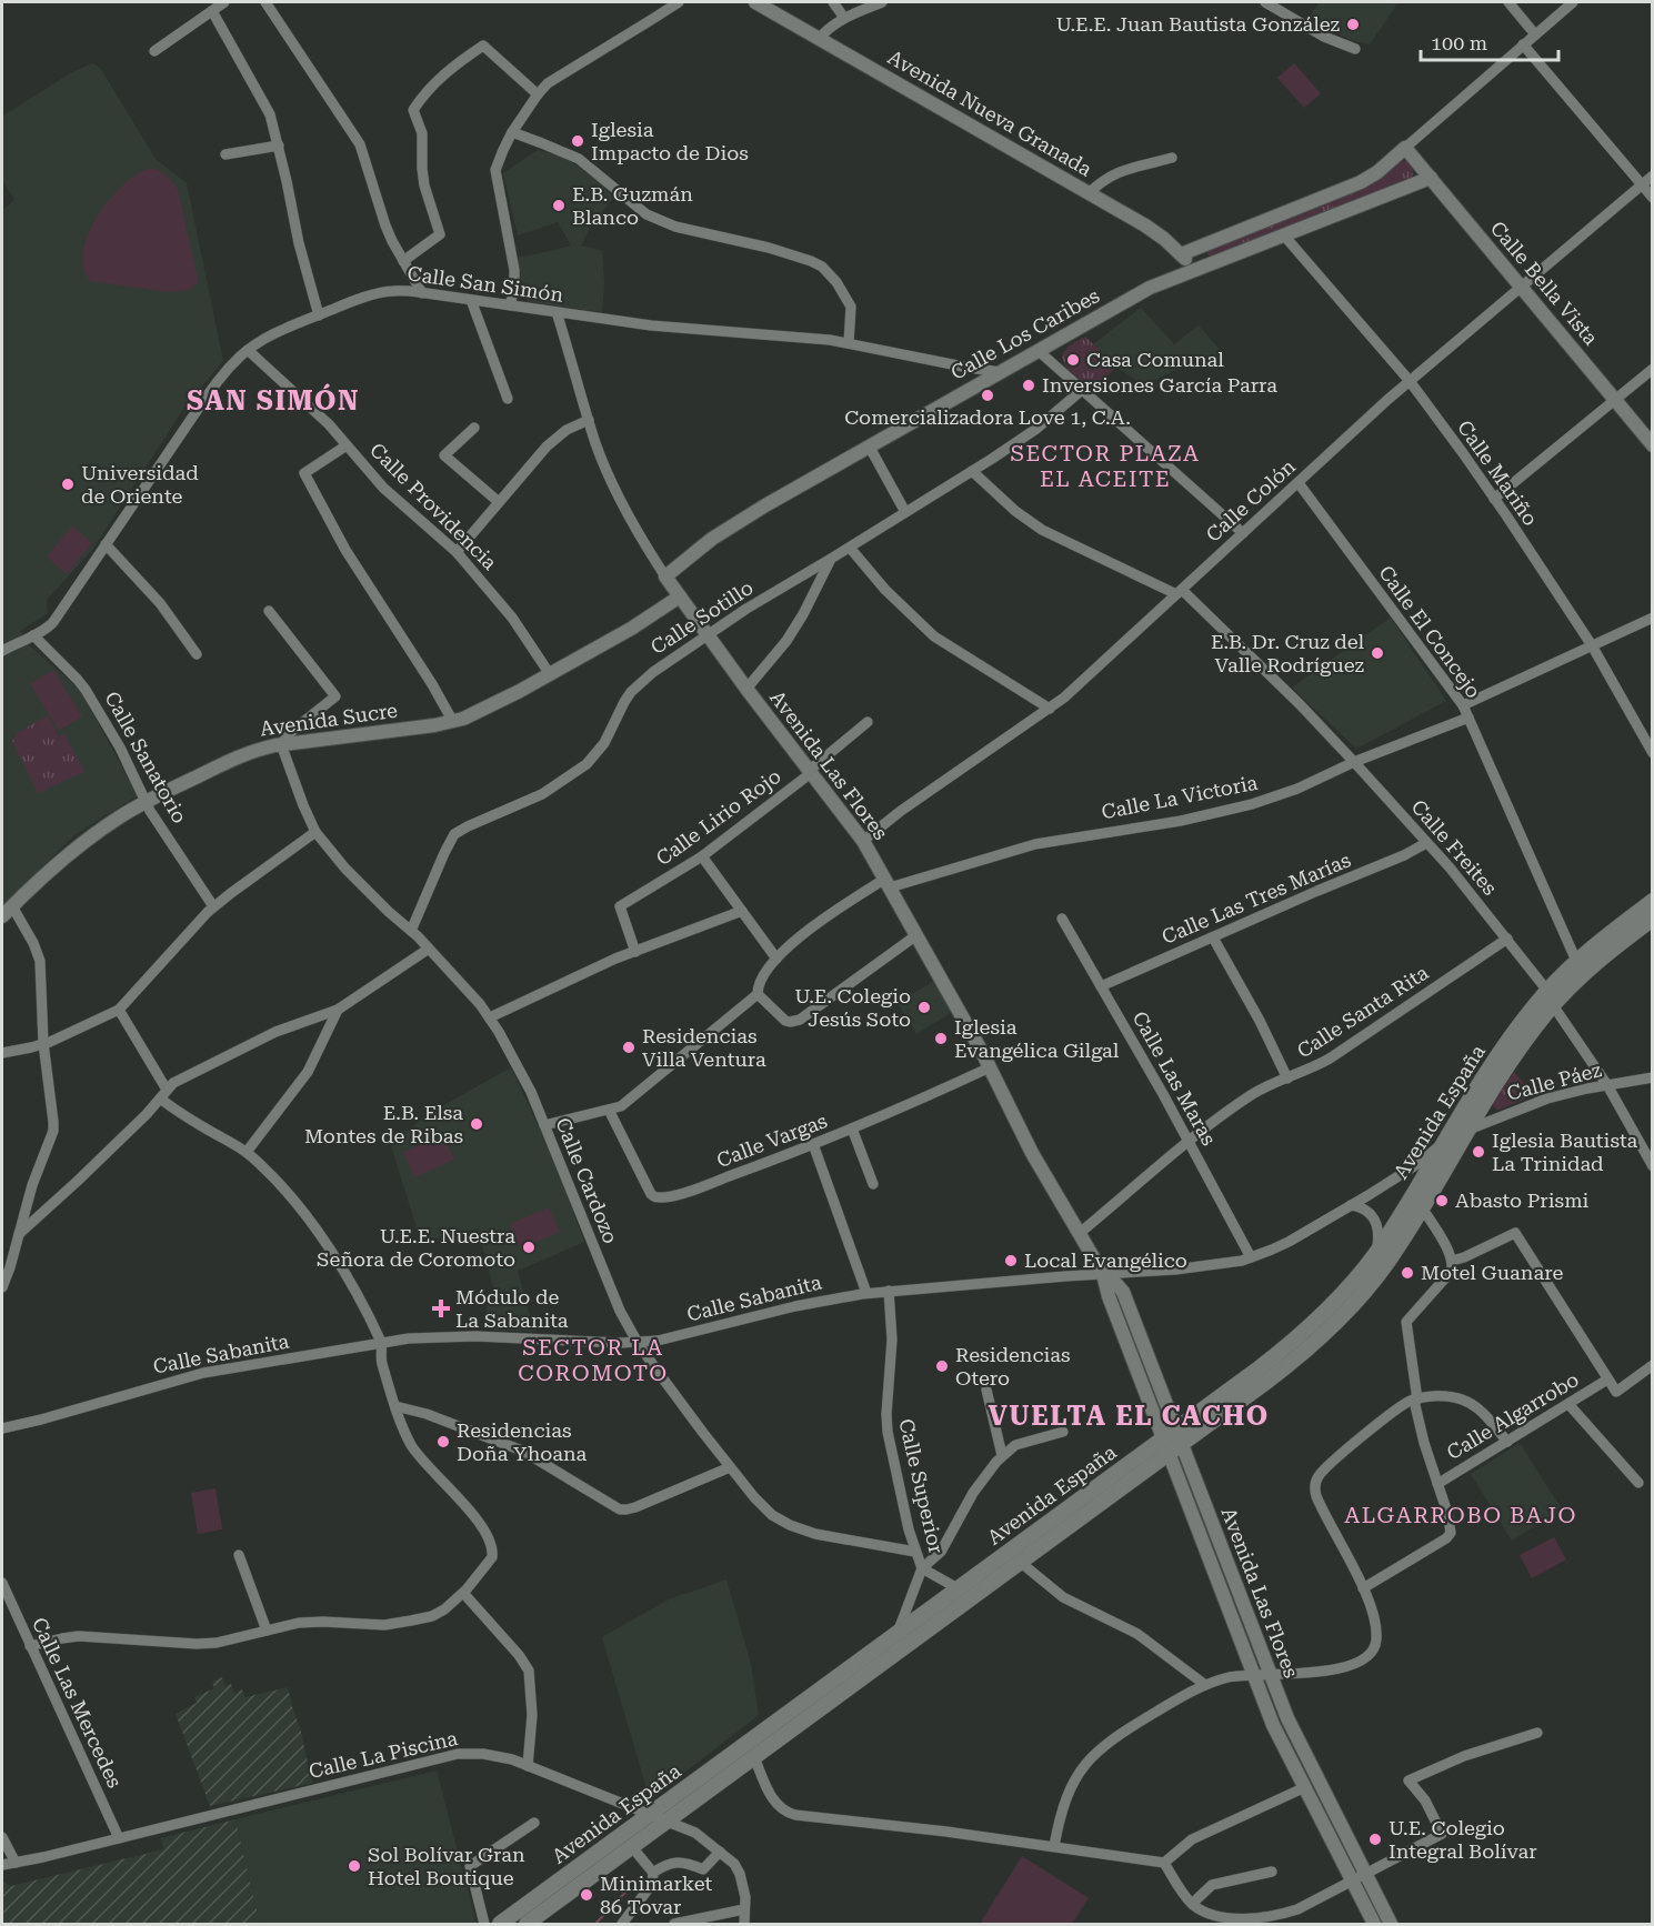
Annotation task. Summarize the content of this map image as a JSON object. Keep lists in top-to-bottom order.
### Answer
{
  "streets": {
    "main road": ["Avenida España"],
    "street": [
      "Avenida Nueva Granada",
      "Calle Bella Vista",
      "Calle San Simón",
      "Calle Los Caribes",
      "Calle Mariño",
      "Calle Colón",
      "Calle Providencia",
      "Calle Sotillo",
      "Calle El Concejo",
      "Avenida Sucre",
      "Calle Sanatorio",
      "Avenida Las Flores",
      "Calle La Victoria",
      "Calle Lirio Rojo",
      "Calle Freites",
      "Calle Las Tres Marías",
      "Calle Santa Rita",
      "Calle Las Maras",
      "Calle Páez",
      "Calle Vargas",
      "Calle Cardozo",
      "Calle Sabanita",
      "Calle Algarrobo",
      "Calle Superior",
      "Calle Las Mercedes",
      "Calle La Piscina"
    ]
  },
  "crossings": [
    ["Avenida Nueva Granada", "Calle Los Caribes"],
    ["Calle Bella Vista", "Calle Los Caribes"],
    ["Calle Bella Vista", "Calle Colón"],
    ["Calle San Simón", "Calle Los Caribes"],
    ["Calle San Simón", "Calle Providencia"],
    ["Calle San Simón", "Calle Sanatorio"],
    ["Calle San Simón", "Avenida Las Flores"],
    ["Calle Los Caribes", "Calle Mariño"],
    ["Calle Los Caribes", "Avenida Las Flores"],
    ["Calle Mariño", "Calle Colón"],
    ["Calle Colón", "Calle El Concejo"],
    ["Calle Colón", "Avenida Las Flores"],
    ["Calle Colón", "Calle Freites"],
    ["Calle Providencia", "Avenida Sucre"],
    ["Calle Sotillo", "Avenida Las Flores"],
    ["Calle Sotillo", "Calle Freites"],
    ["Calle Sotillo", "Calle Cardozo"],
    ["Calle El Concejo", "Calle La Victoria"],
    ["Calle El Concejo", "Avenida España"],
    ["Avenida Sucre", "Calle Sanatorio"],
    ["Avenida Sucre", "Avenida Las Flores"],
    ["Avenida Sucre", "Calle Cardozo"],
    ["Avenida Las Flores", "Calle La Victoria"],
    ["Avenida Las Flores", "Calle Lirio Rojo"],
    ["Avenida Las Flores", "Calle Santa Rita"],
    ["Avenida Las Flores", "Avenida España"],
    ["Avenida Las Flores", "Calle Vargas"],
    ["Avenida Las Flores", "Calle Sabanita"],
    ["Calle La Victoria", "Calle Freites"],
    ["Calle Freites", "Calle Las Tres Marías"],
    ["Calle Freites", "Calle Santa Rita"],
    ["Calle Freites", "Calle Páez"],
    ["Calle Freites", "Avenida España"],
    ["Calle Las Tres Marías", "Calle Las Maras"],
    ["Calle Santa Rita", "Calle Las Maras"],
    ["Calle Las Maras", "Calle Sabanita"],
    ["Calle Páez", "Avenida España"],
    ["Avenida España", "Calle Sabanita"],
    ["Avenida España", "Calle Superior"],
    ["Avenida España", "Calle La Piscina"],
    ["Calle Cardozo", "Calle Sabanita"],
    ["Calle Cardozo", "Calle Superior"],
    ["Calle Sabanita", "Calle Superior"],
    ["Calle Las Mercedes", "Calle La Piscina"]
  ],
  "districts": [
    "SAN SIMÓN",
    "SECTOR PLAZA EL ACEITE",
    "SECTOR LA COROMOTO",
    "VUELTA EL CACHO",
    "ALGARROBO BAJO"
  ],
  "places": {
    "other": [
      "U.E.E. Juan Bautista González",
      "Iglesia Impacto de Dios",
      "E.B. Guzmán Blanco",
      "Casa Comunal",
      "Inversiones García Parra",
      "Comercializadora Love 1, C.A.",
      "Universidad de Oriente",
      "E.B. Dr. Cruz del Valle Rodríguez",
      "U.E. Colegio Jesús Soto",
      "Iglesia Evangélica Gilgal",
      "Residencias Villa Ventura",
      "E.B. Elsa Montes de Ribas",
      "Iglesia Bautista La Trinidad",
      "Abasto Prismi",
      "U.E.E. Nuestra Señora de Coromoto",
      "Local Evangélico",
      "Motel Guanare",
      "Residencias Otero",
      "Residencias Doña Yhoana",
      "U.E. Colegio Integral Bolívar",
      "Sol Bolívar Gran Hotel Boutique",
      "Minimarket 86 Tovar"
    ],
    "health": ["Módulo de La Sabanita"]
  },
  "scale_bar": "100 m"
}
